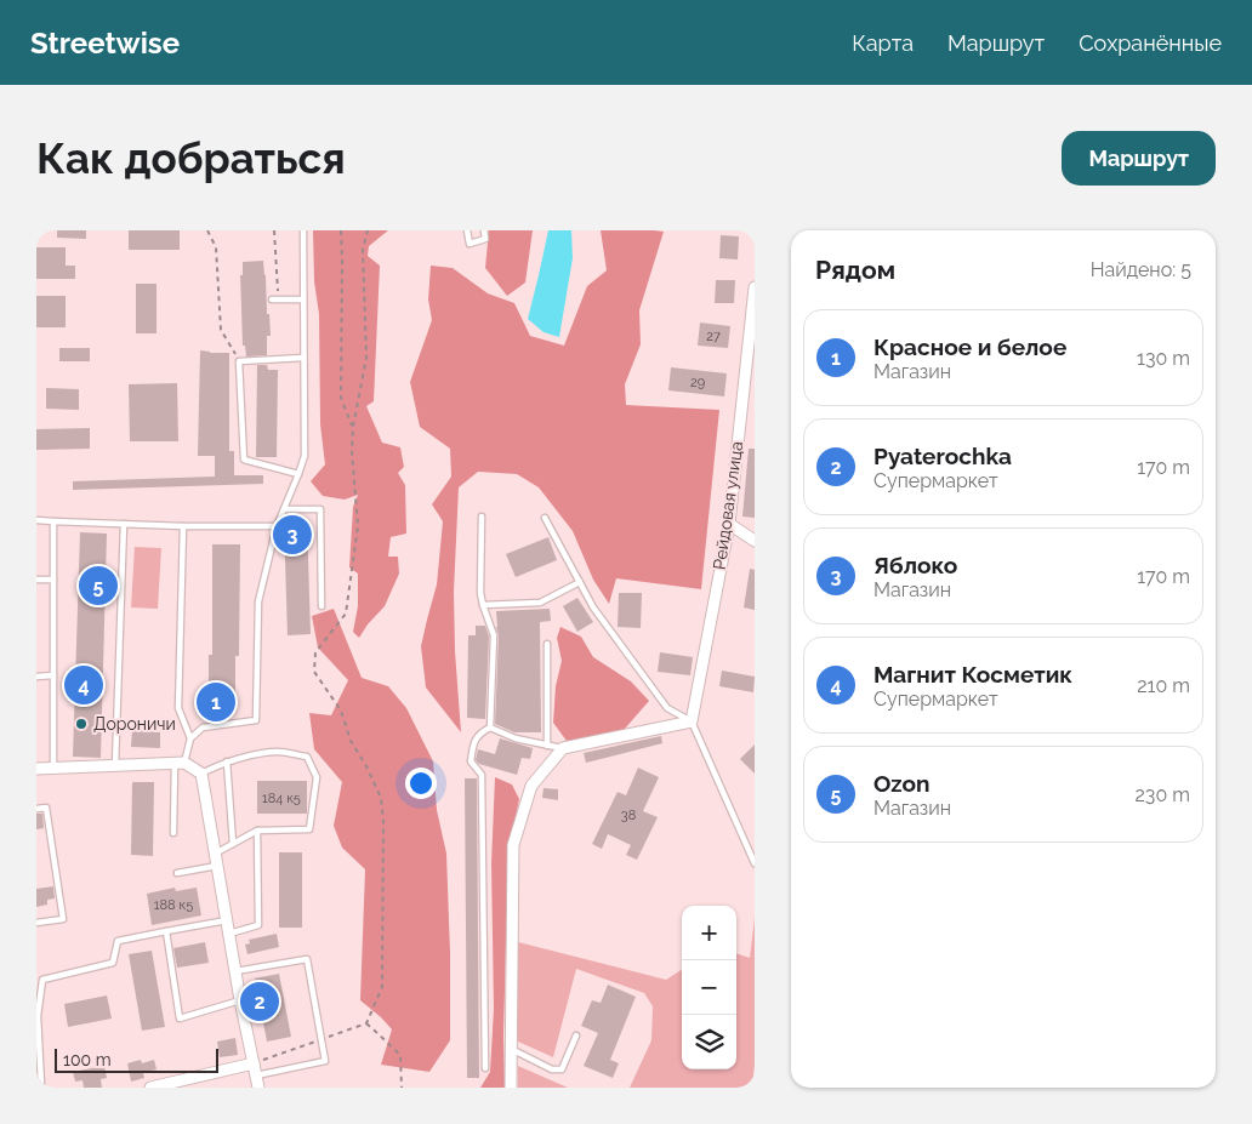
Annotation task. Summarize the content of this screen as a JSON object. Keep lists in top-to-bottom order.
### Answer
{
  "streets": {
    "street": ["Рейдовая улица"]
  },
  "places": ["Дороничи"],
  "house_numbers": [
    "27",
    "29",
    "184 к5",
    "38",
    "188 к5"
  ],
  "scale_bar": "100 m",
  "page": {
    "header": "Streetwise",
    "nav": ["Карта", "Маршрут", "Сохранённые"],
    "buttons": "Маршрут",
    "title": "Как добраться",
    "heading": ["Рядом", "Найдено: 5"],
    "list": [
      {
        "mark": "1",
        "name": "Красное и белое",
        "note": "Магазин",
        "value": "130 m"
      },
      {
        "mark": "2",
        "name": "Pyaterochka",
        "note": "Супермаркет",
        "value": "170 m"
      },
      {
        "mark": "3",
        "name": "Яблоко",
        "note": "Магазин",
        "value": "170 m"
      },
      {
        "mark": "4",
        "name": "Магнит Косметик",
        "note": "Супермаркет",
        "value": "210 m"
      },
      {
        "mark": "5",
        "name": "Ozon",
        "note": "Магазин",
        "value": "230 m"
      }
    ],
    "pins": [
      "3",
      "5",
      "4",
      "1",
      "2"
    ],
    "map_buttons": ["+", "−"],
    "scale": "100 m"
  }
}
